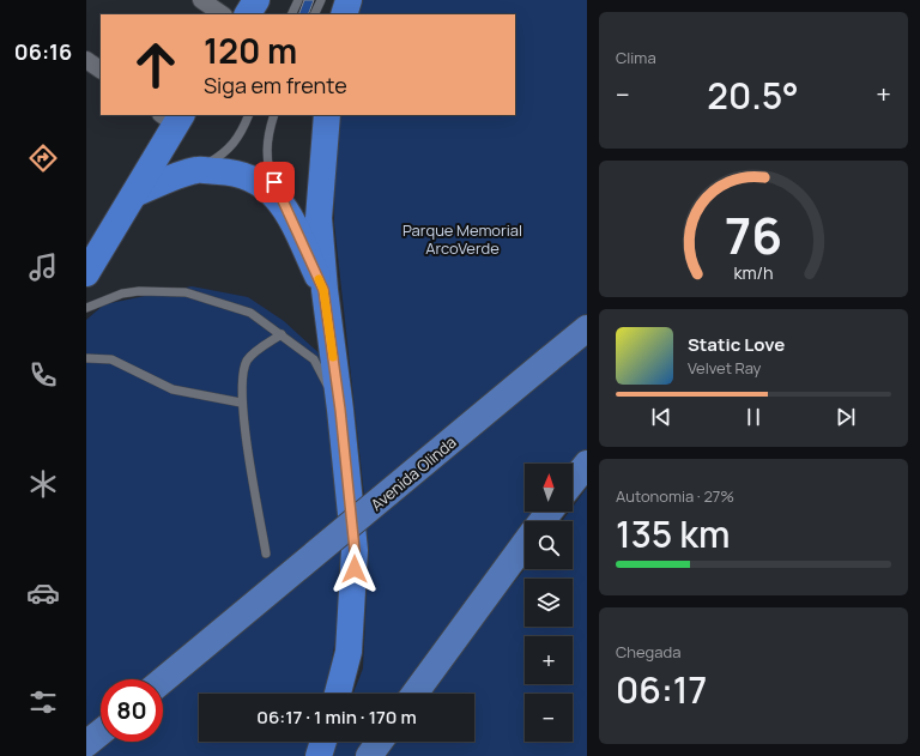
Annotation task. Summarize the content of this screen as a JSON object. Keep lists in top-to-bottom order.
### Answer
{
  "streets": {
    "main road": ["Avenida Olinda"]
  },
  "parks": ["Parque Memorial ArcoVerde"],
  "north": "top",
  "page": {
    "tabs": "06:16",
    "tile": [
      "Clima",
      ["Autonomia · 27%", "135 km"],
      ["Chegada", "06:17"]
    ],
    "turn": ["120 m", "Siga em frente"],
    "heat": ["−", "20.5°", "+"],
    "song": ["Static Love", "Velvet Ray"],
    "map_buttons": ["+", "−"],
    "limit": "80",
    "trip": "06:17 · 1 min · 170 m",
    "gauge": ["76", "km/h"]
  }
}
